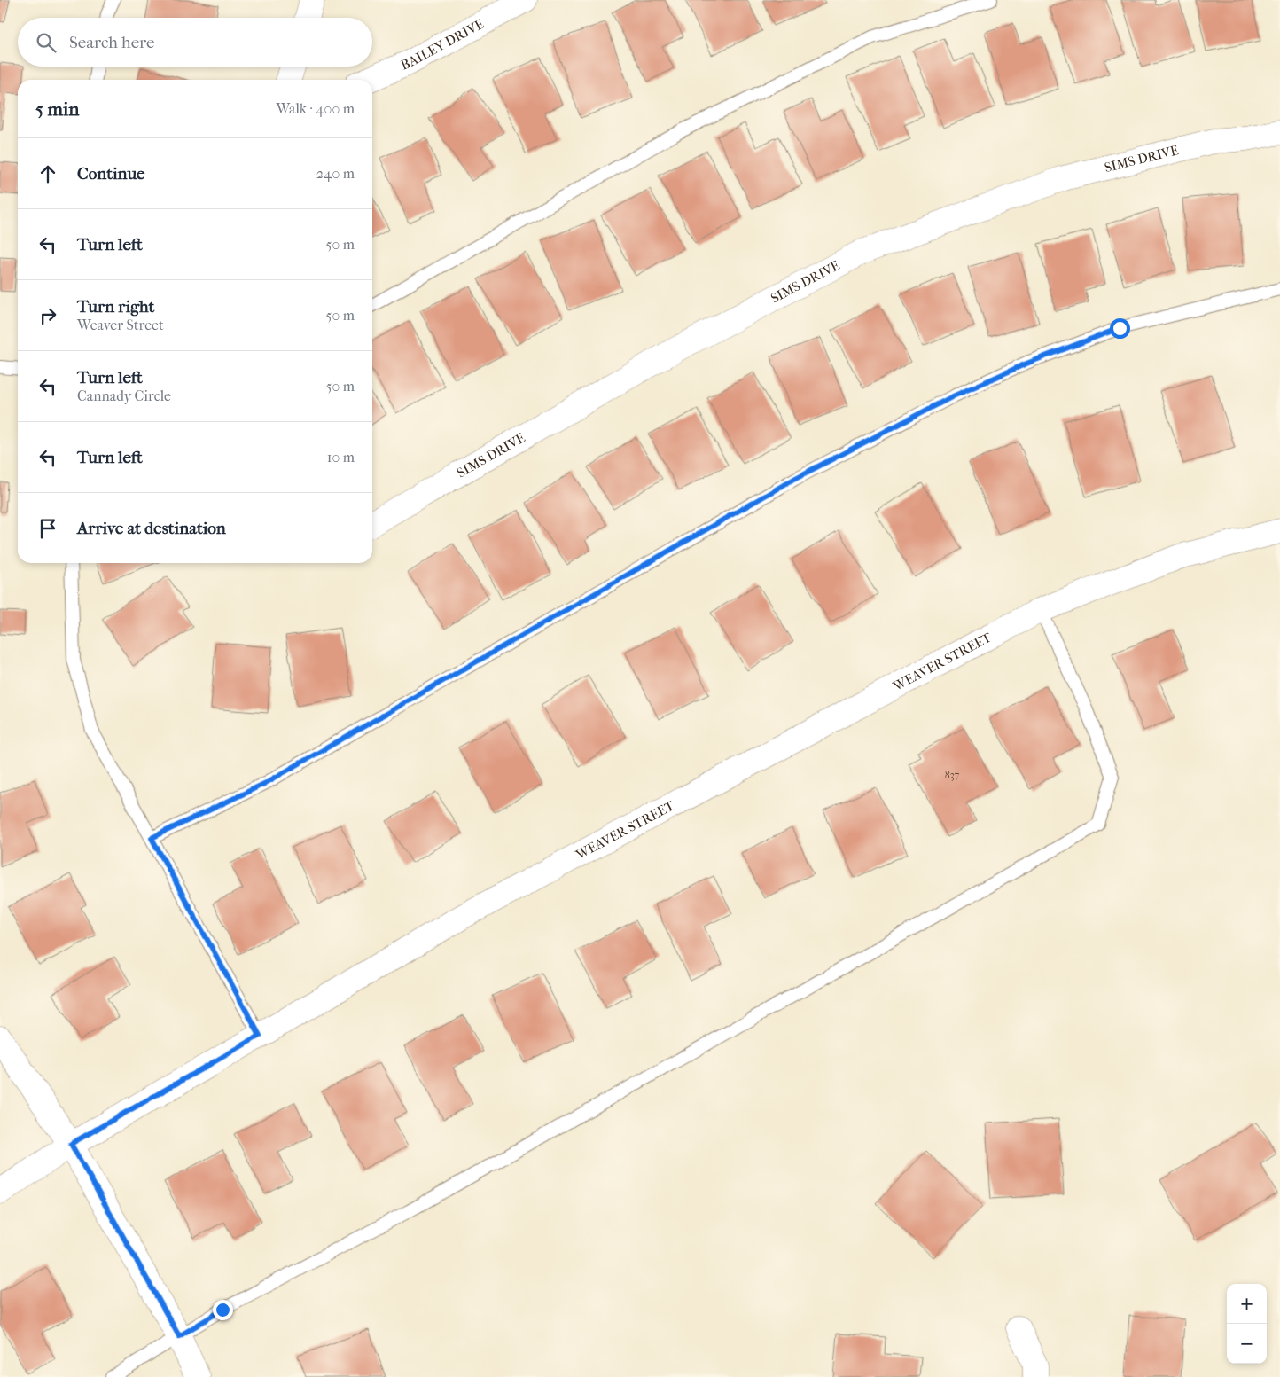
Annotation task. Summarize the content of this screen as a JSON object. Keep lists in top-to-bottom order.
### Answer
{
  "streets": {
    "street": ["BAILEY DRIVE", "SIMS DRIVE", "WEAVER STREET"]
  },
  "house_numbers": ["837"],
  "page": {
    "search": "Search here",
    "heading": ["5 min", "Walk · 400 m"],
    "list": [
      ["Continue", "240 m"],
      ["Turn left", "50 m"],
      ["Turn right", "Weaver Street", "50 m"],
      ["Turn left", "Cannady Circle", "50 m"],
      ["Turn left", "10 m"],
      "Arrive at destination"
    ],
    "map_buttons": ["+", "−"]
  }
}
